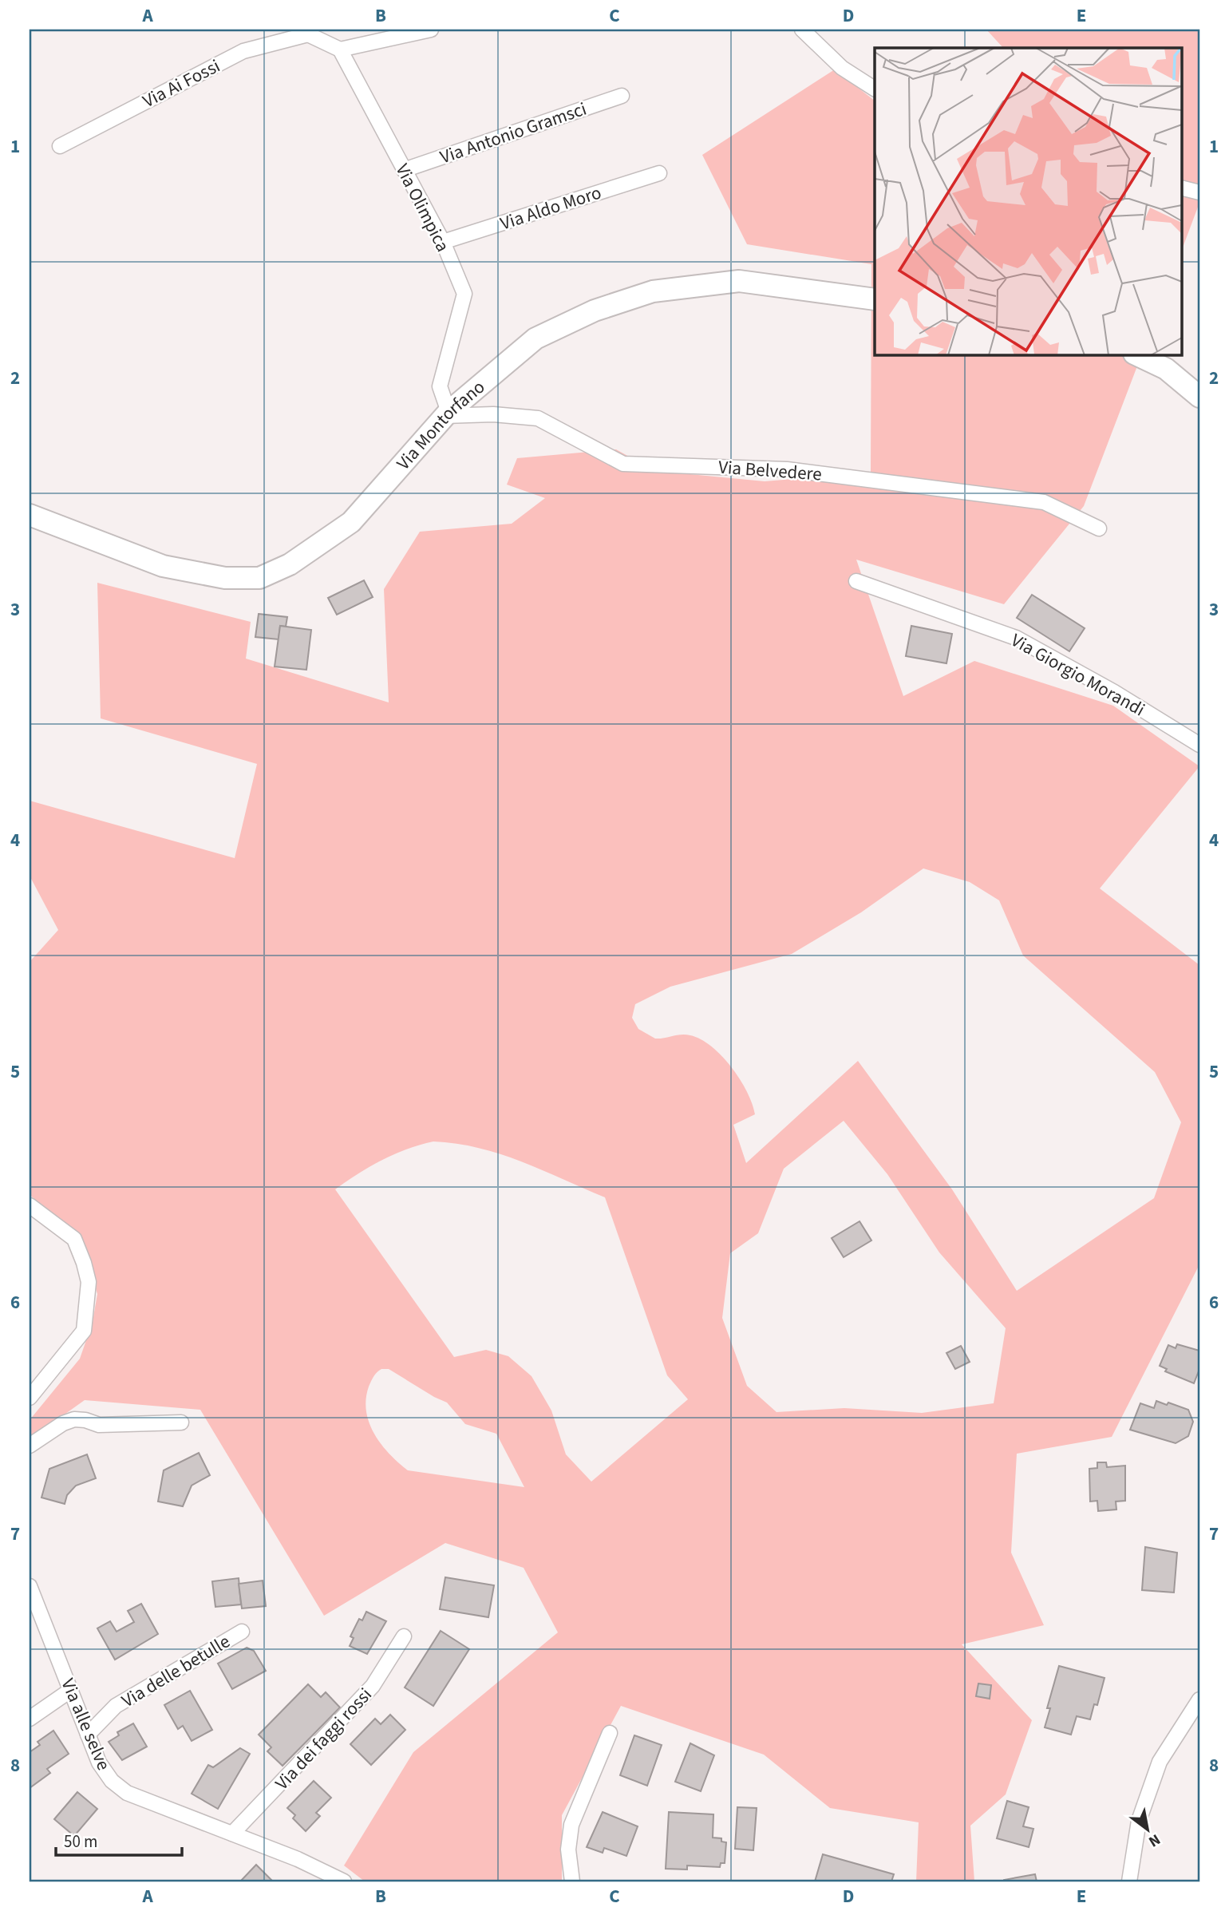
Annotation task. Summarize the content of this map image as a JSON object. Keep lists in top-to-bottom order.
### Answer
{
  "streets": {
    "street": [
      "Via Ai Fossi",
      "Via Antonio Gramsci",
      "Via Olimpica",
      "Via Aldo Moro",
      "Via Montorfano",
      "Via Belvedere",
      "Via Giorgio Morandi",
      "Via delle betulle",
      "Via alle selve",
      "Via dei faggi rossi"
    ]
  },
  "crossings": [
    ["Via Antonio Gramsci", "Via Olimpica"],
    ["Via Olimpica", "Via Aldo Moro"],
    ["Via Olimpica", "Via Montorfano"],
    ["Via Olimpica", "Via Belvedere"],
    ["Via Montorfano", "Via Belvedere"],
    ["Via delle betulle", "Via alle selve"],
    ["Via alle selve", "Via dei faggi rossi"]
  ],
  "scale_bar": "50 m",
  "north": "bottom right",
  "grid": {
    "columns": [
      "A",
      "B",
      "C",
      "D",
      "E"
    ],
    "rows": [
      "1",
      "2",
      "3",
      "4",
      "5",
      "6",
      "7",
      "8"
    ]
  }
}
